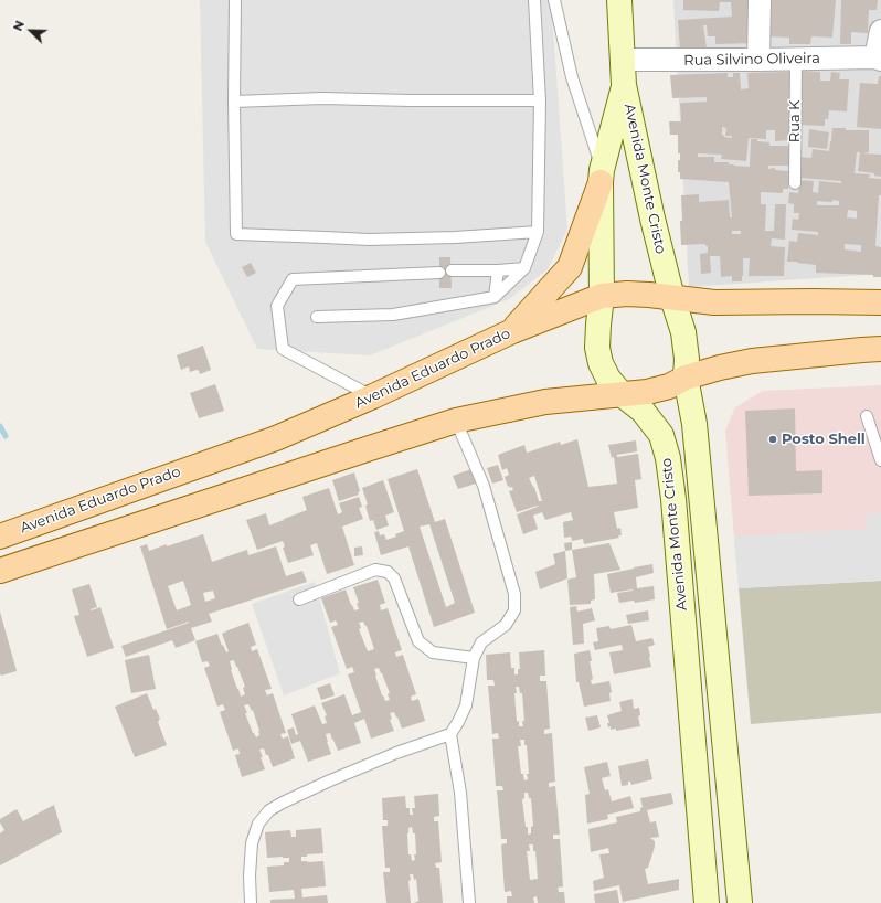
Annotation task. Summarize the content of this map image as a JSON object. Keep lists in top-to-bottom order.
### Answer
{
  "streets": {
    "main road": ["Avenida Monte Cristo", "Avenida Eduardo Prado"],
    "street": ["Rua Silvino Oliveira"],
    "lane": ["Rua K"]
  },
  "crossings": [
    ["Rua Silvino Oliveira", "Rua K"],
    ["Rua Silvino Oliveira", "Avenida Monte Cristo"],
    ["Avenida Monte Cristo", "Avenida Eduardo Prado"]
  ],
  "places": ["Posto Shell"],
  "north": "top left"
}
